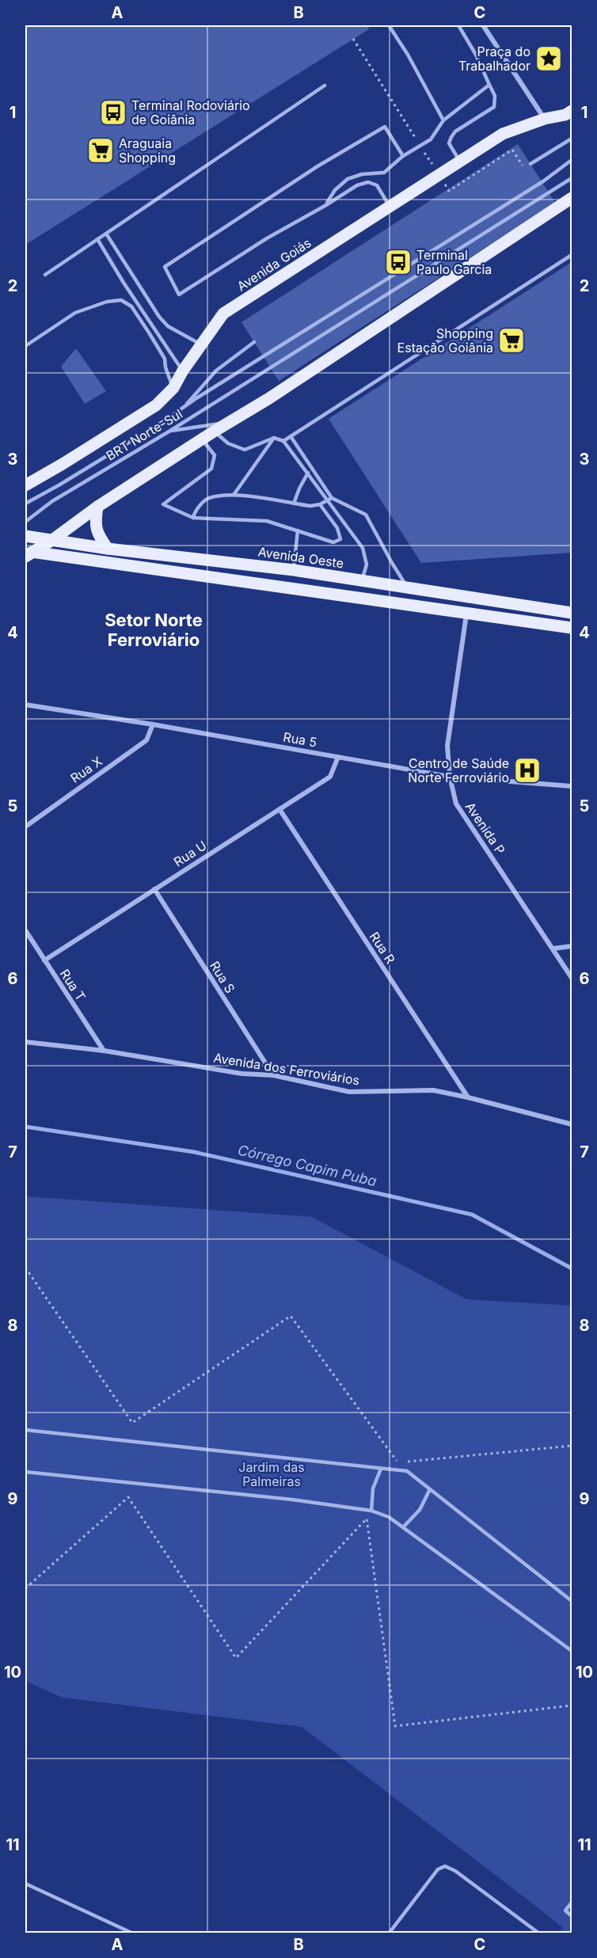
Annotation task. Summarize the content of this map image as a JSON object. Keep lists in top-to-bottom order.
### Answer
{
  "streets": {
    "main road": ["Avenida Goiás", "Avenida Oeste"],
    "street": [
      "Rua 5",
      "Rua X",
      "Avenida P",
      "Rua U",
      "Rua R",
      "Rua S",
      "Rua T",
      "Avenida dos Ferroviários"
    ],
    "lane": ["BRT Norte-Sul"]
  },
  "crossings": [
    ["Rua 5", "Rua X"],
    ["Rua 5", "Avenida P"],
    ["Rua 5", "Rua U"],
    ["Rua U", "Rua R"],
    ["Rua U", "Rua S"],
    ["Rua U", "Rua T"],
    ["Rua R", "Avenida dos Ferroviários"],
    ["Rua S", "Avenida dos Ferroviários"],
    ["Rua T", "Avenida dos Ferroviários"]
  ],
  "districts": ["Setor Norte Ferroviário"],
  "water": ["Córrego Capim Puba"],
  "parks": ["Jardim das Palmeiras"],
  "places": {
    "place": ["Praça do Trabalhador"],
    "bus stop": ["Terminal Rodoviário de Goiânia", "Terminal Paulo Garcia"],
    "supermarket": ["Araguaia Shopping", "Shopping Estação Goiânia"],
    "hospital": ["Centro de Saúde Norte Ferroviário"]
  },
  "grid": {
    "columns": ["A", "B", "C"],
    "rows": [
      "1",
      "2",
      "3",
      "4",
      "5",
      "6",
      "7",
      "8",
      "9",
      "10",
      "11"
    ]
  }
}
